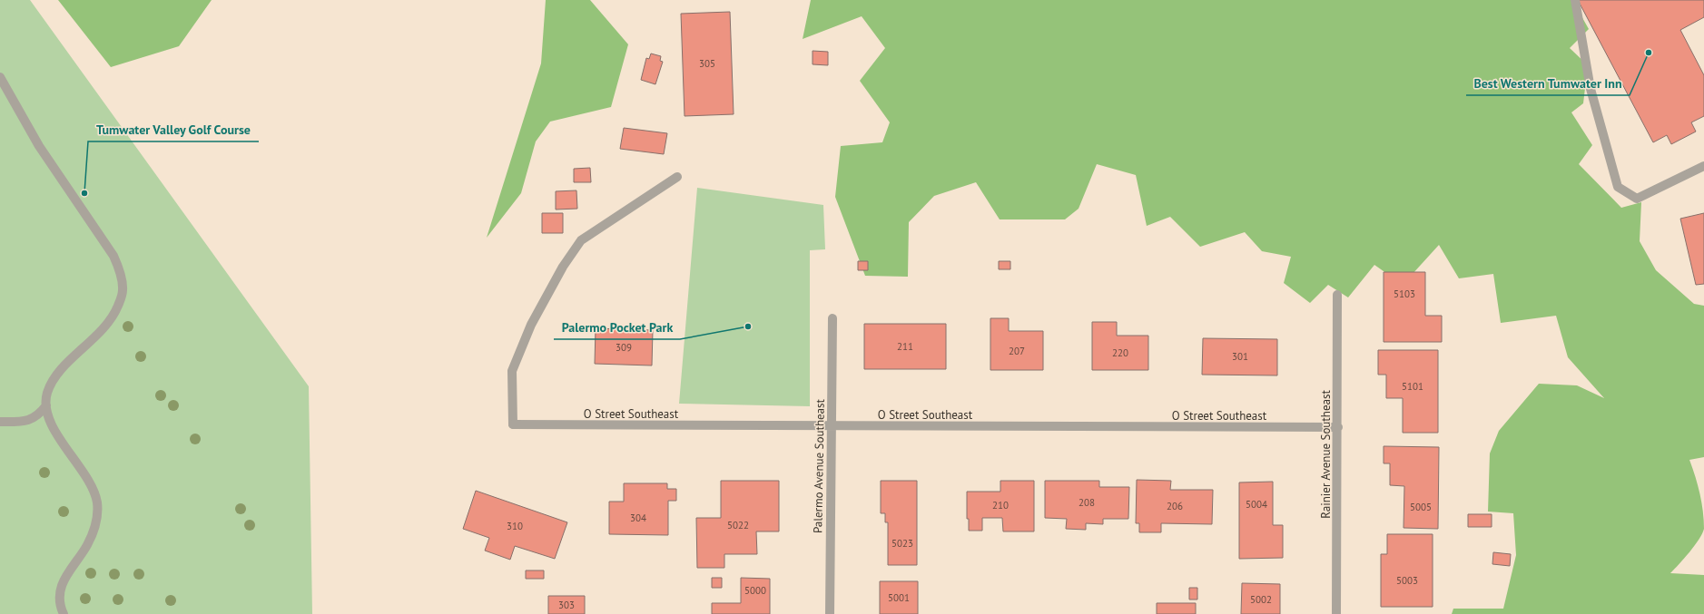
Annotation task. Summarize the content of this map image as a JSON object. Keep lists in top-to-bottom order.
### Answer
{
  "streets": {
    "street": ["O Street Southeast", "Rainier Avenue Southeast", "Palermo Avenue Southeast"]
  },
  "crossings": [
    ["O Street Southeast", "Rainier Avenue Southeast"],
    ["O Street Southeast", "Palermo Avenue Southeast"]
  ],
  "places": ["Best Western Tumwater Inn", "Tumwater Valley Golf Course", "Palermo Pocket Park"],
  "house_numbers": [
    "305",
    "5103",
    "211",
    "309",
    "207",
    "220",
    "301",
    "5101",
    "208",
    "5004",
    "210",
    "206",
    "5005",
    "304",
    "5022",
    "310",
    "5023",
    "5003",
    "5000",
    "5001",
    "5002",
    "303"
  ]
}
